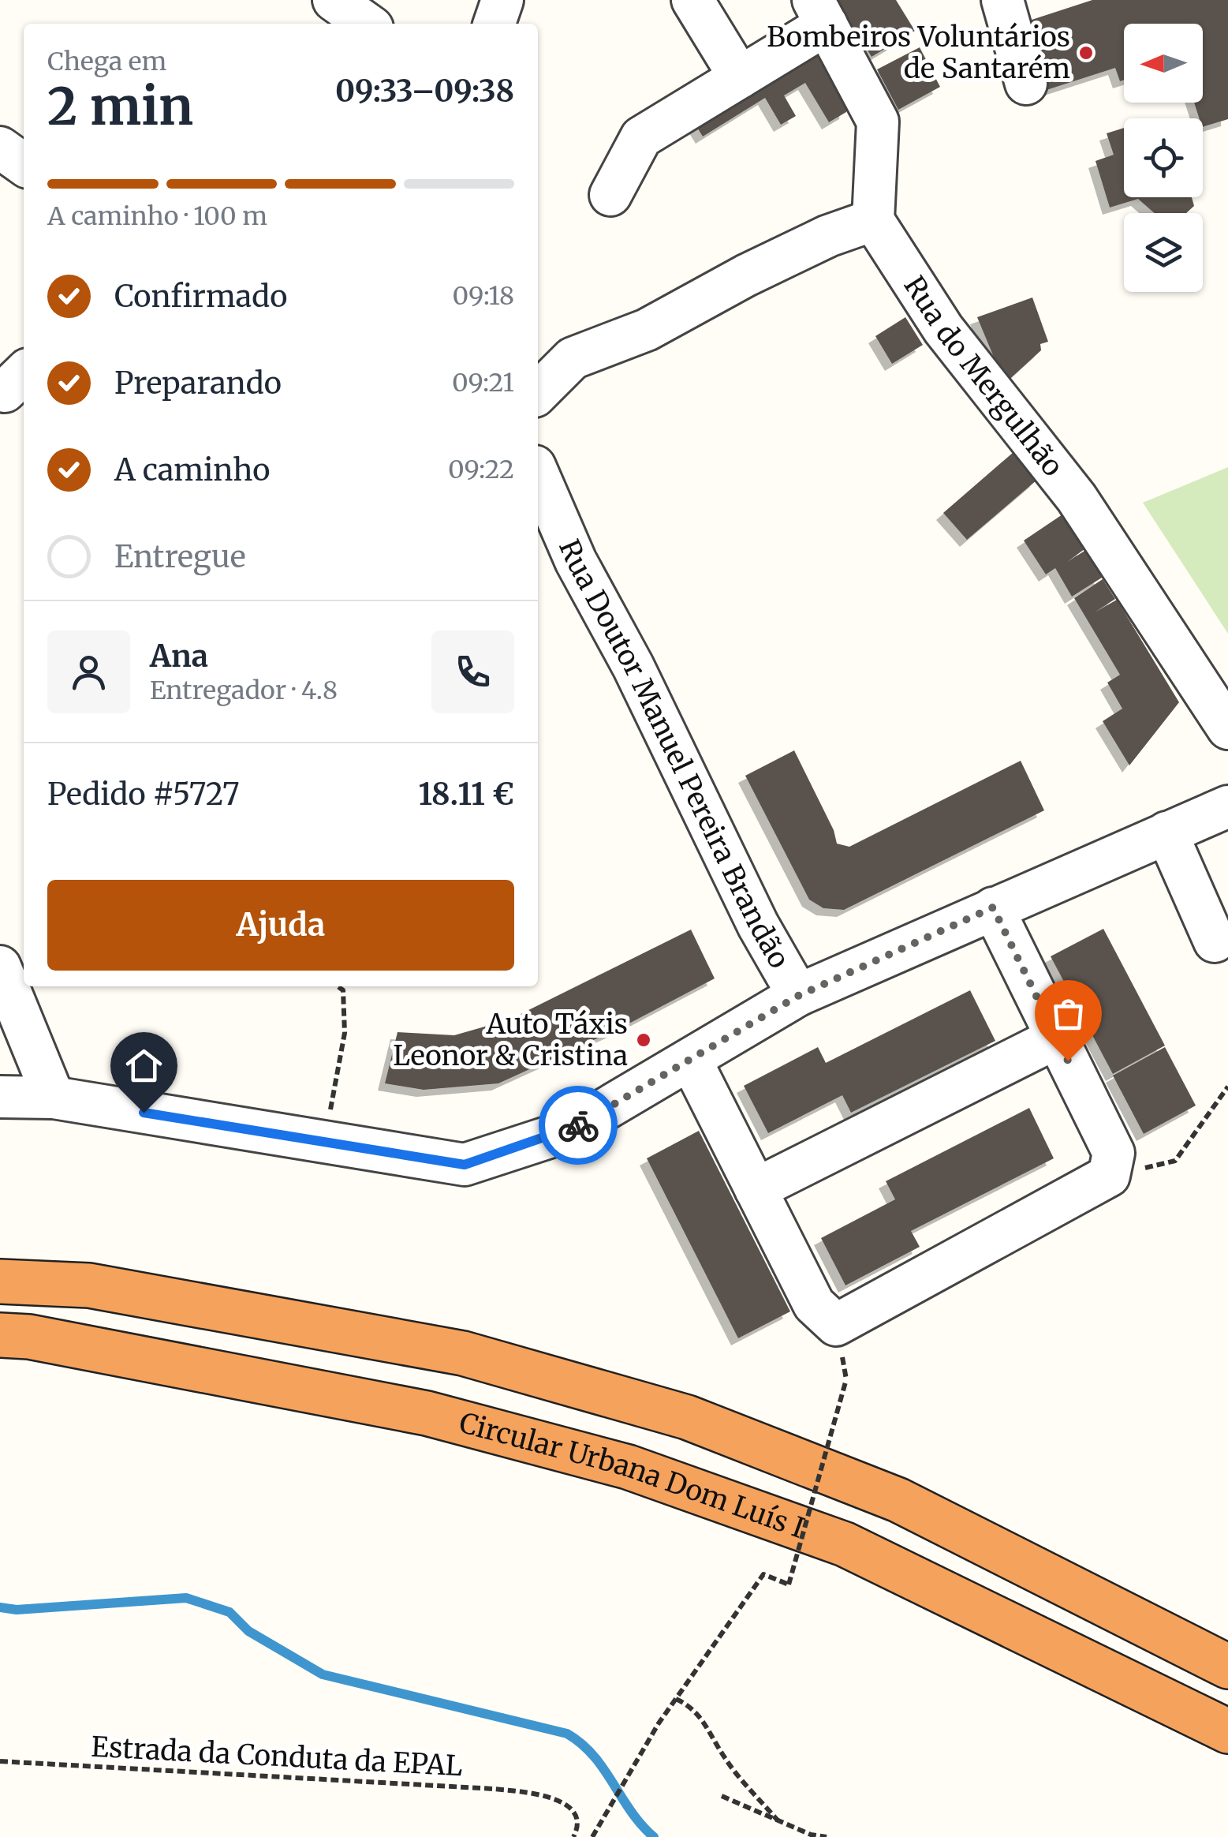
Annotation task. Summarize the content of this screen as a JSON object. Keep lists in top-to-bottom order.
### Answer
{
  "streets": {
    "highway": ["Circular Urbana Dom Luís I"],
    "street": ["Rua do Mergulhão", "Rua Doutor Manuel Pereira Brandão"],
    "path": ["Estrada da Conduta da EPAL"]
  },
  "places": ["Bombeiros Voluntários de Santarém", "Auto Táxis Leonor & Cristina"],
  "north": "left",
  "page": {
    "heading": ["2 min", "Chega em", "09:33–09:38"],
    "panel": [
      "Ana",
      "Entregador · 4.8",
      "Pedido #5727",
      "18.11 €"
    ],
    "bar": "A caminho · 100 m",
    "list": [
      ["Confirmado", "09:18"],
      ["Preparando", "09:21"],
      ["A caminho", "09:22"],
      "Entregue"
    ],
    "buttons": "Ajuda"
  }
}
